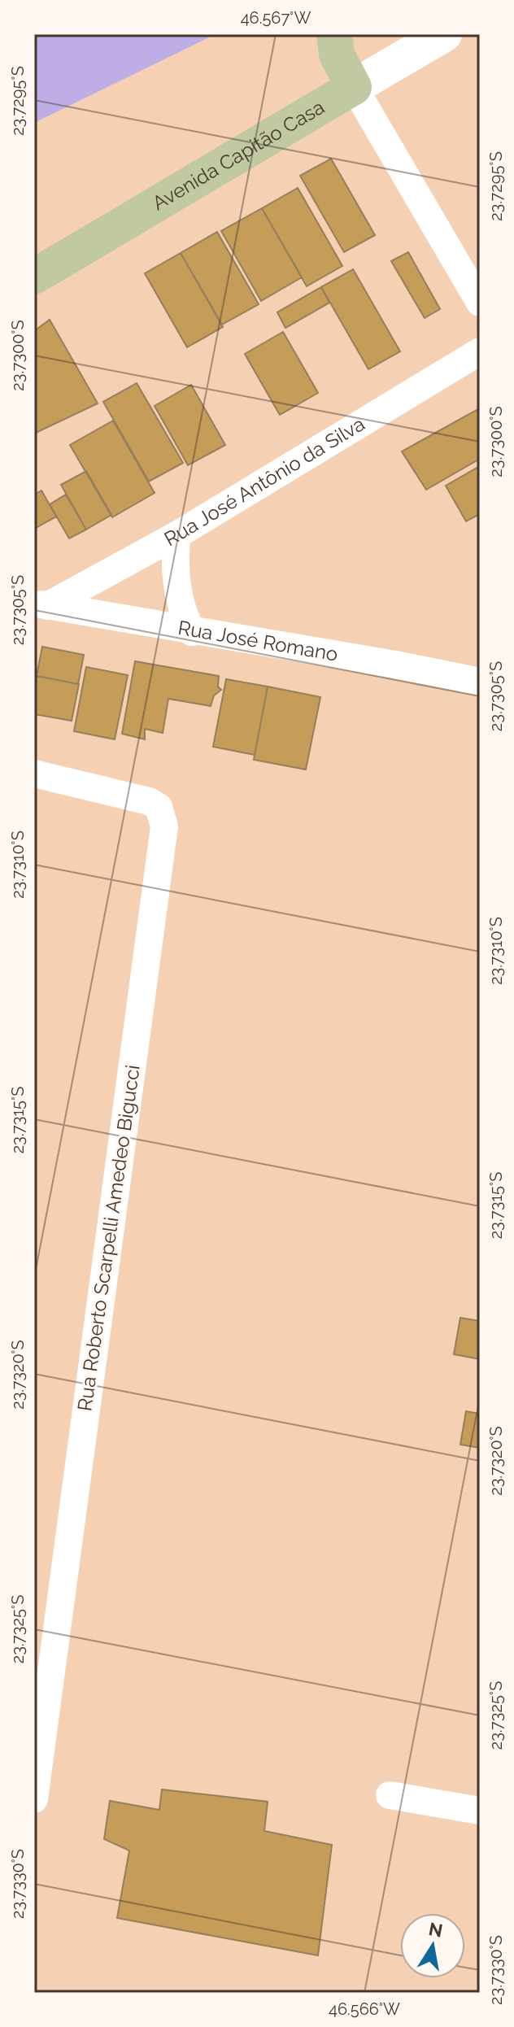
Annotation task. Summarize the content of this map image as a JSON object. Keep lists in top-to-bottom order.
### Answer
{
  "streets": {
    "main road": ["Avenida Capitão Casa"],
    "street": ["Rua José Antônio da Silva", "Rua José Romano", "Rua Roberto Scarpelli Amedeo Bigucci"]
  },
  "crossings": [
    ["Rua José Antônio da Silva", "Rua José Romano"]
  ],
  "north": "top",
  "coordinates": [
    "46.567°W",
    "23.7295°S",
    "23.7300°S",
    "23.7305°S",
    "23.7310°S",
    "23.7315°S",
    "23.7320°S",
    "23.7325°S",
    "23.7330°S",
    "46.566°W"
  ]
}
